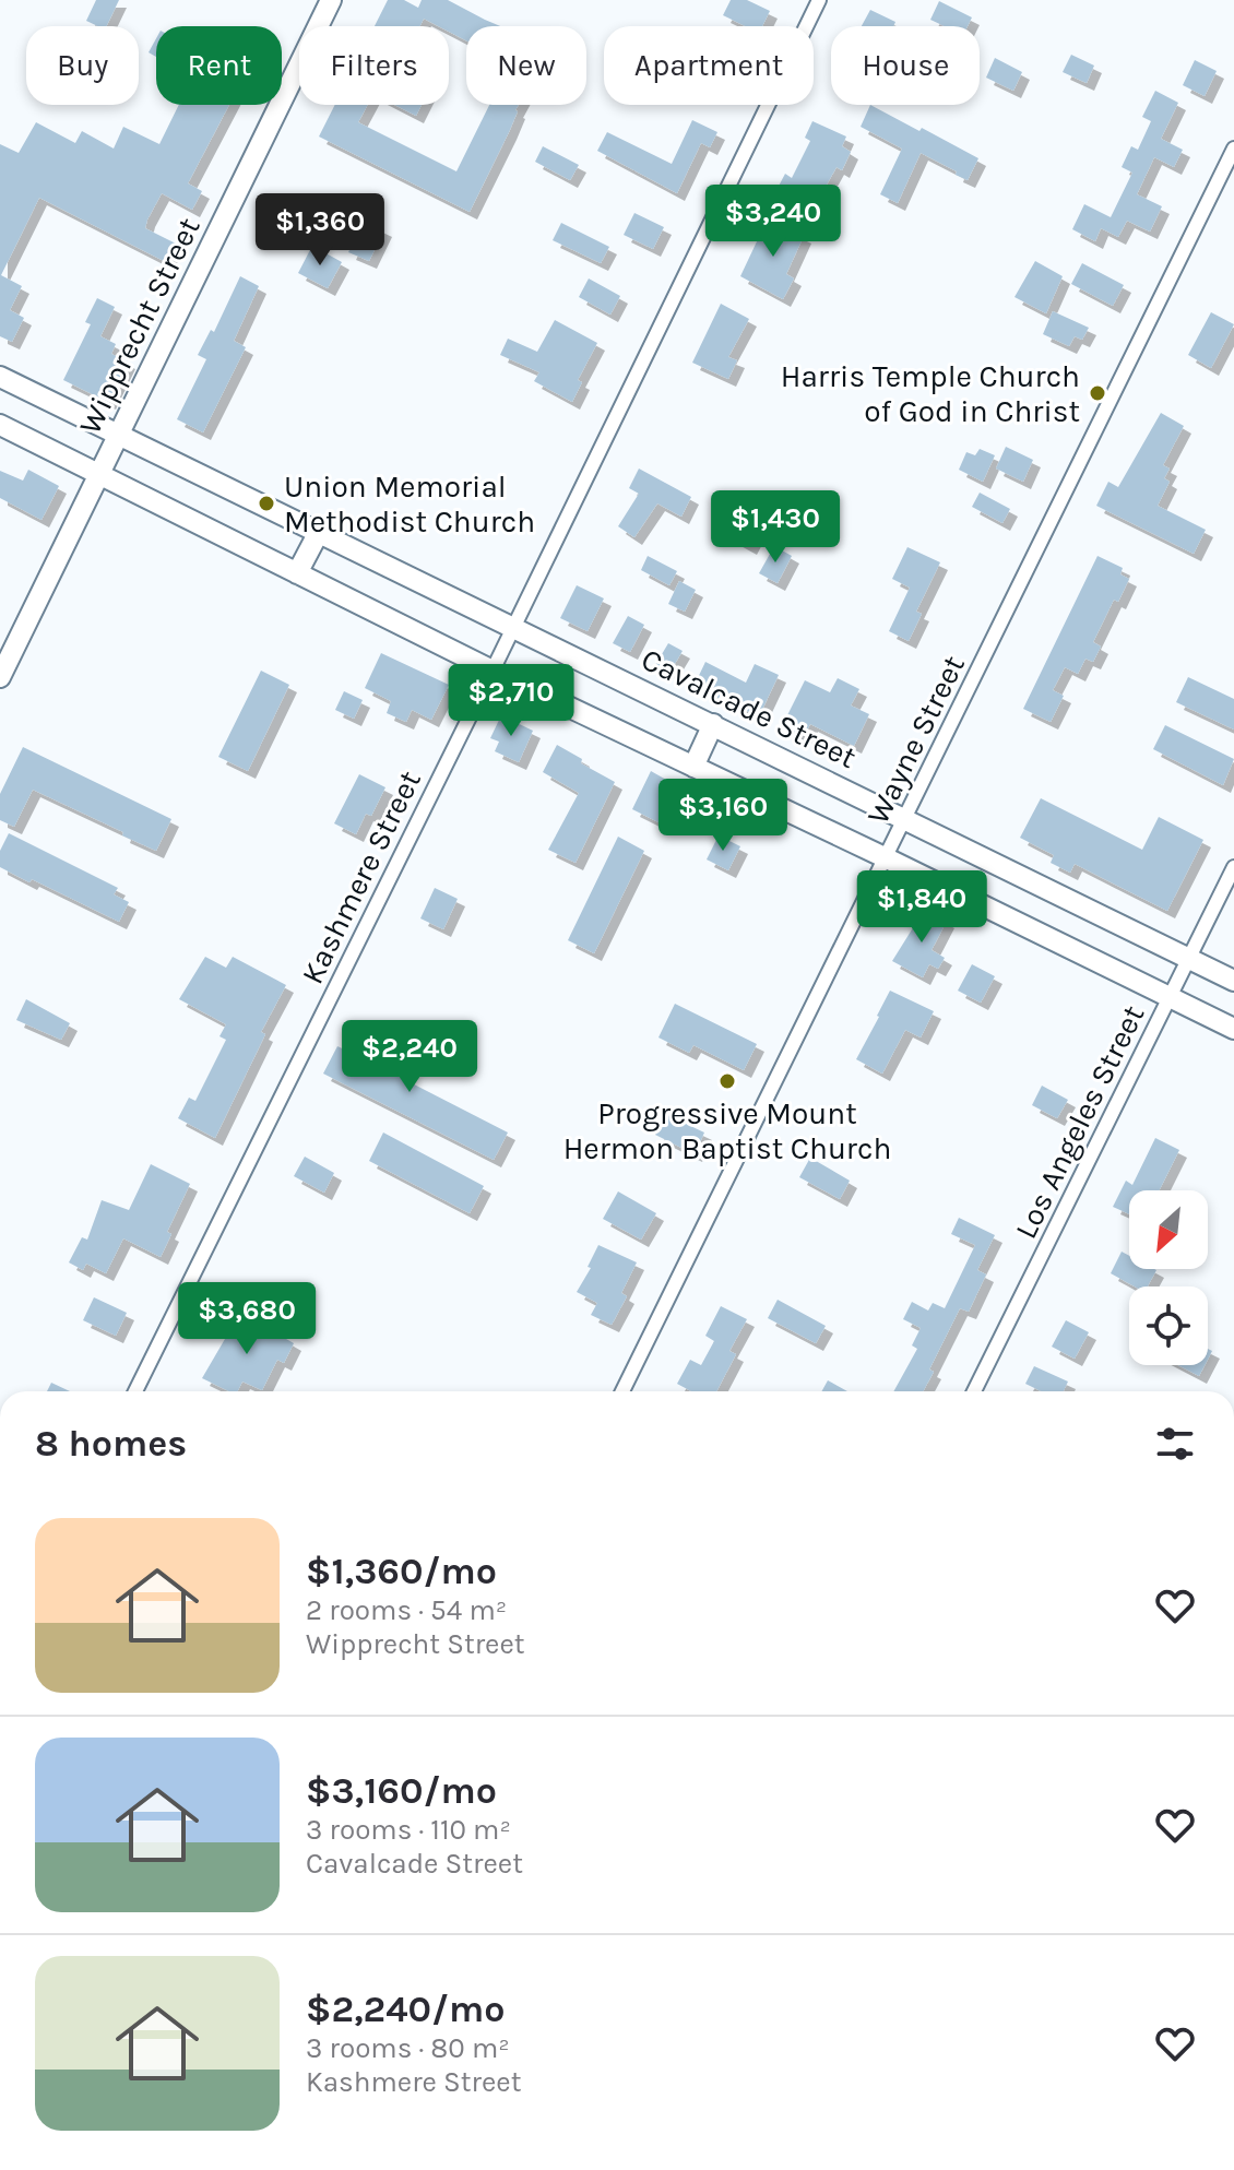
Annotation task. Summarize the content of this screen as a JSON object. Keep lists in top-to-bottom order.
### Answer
{
  "streets": {
    "main road": ["Wipprecht Street", "Cavalcade Street"],
    "street": ["Wayne Street", "Kashmere Street", "Los Angeles Street"]
  },
  "crossings": [
    ["Wipprecht Street", "Cavalcade Street"],
    ["Cavalcade Street", "Wayne Street"],
    ["Cavalcade Street", "Kashmere Street"],
    ["Cavalcade Street", "Los Angeles Street"]
  ],
  "places": ["Harris Temple Church of God in Christ", "Union Memorial Methodist Church", "Progressive Mount Hermon Baptist Church"],
  "north": "bottom left",
  "page": {
    "chip": [
      "Buy",
      "Rent",
      "Filters",
      "New",
      "Apartment",
      "House"
    ],
    "price": [
      "$3,240",
      "$1,360",
      "$1,430",
      "$2,710",
      "$3,160",
      "$1,840",
      "$2,240",
      "$3,680"
    ],
    "heading": "8 homes",
    "list": [
      {
        "name": "$1,360/mo",
        "note": "2 rooms · 54 m² · Wipprecht Street"
      },
      {
        "name": "$3,160/mo",
        "note": "3 rooms · 110 m² · Cavalcade Street"
      },
      {
        "name": "$2,240/mo",
        "note": "3 rooms · 80 m² · Kashmere Street"
      }
    ]
  }
}
